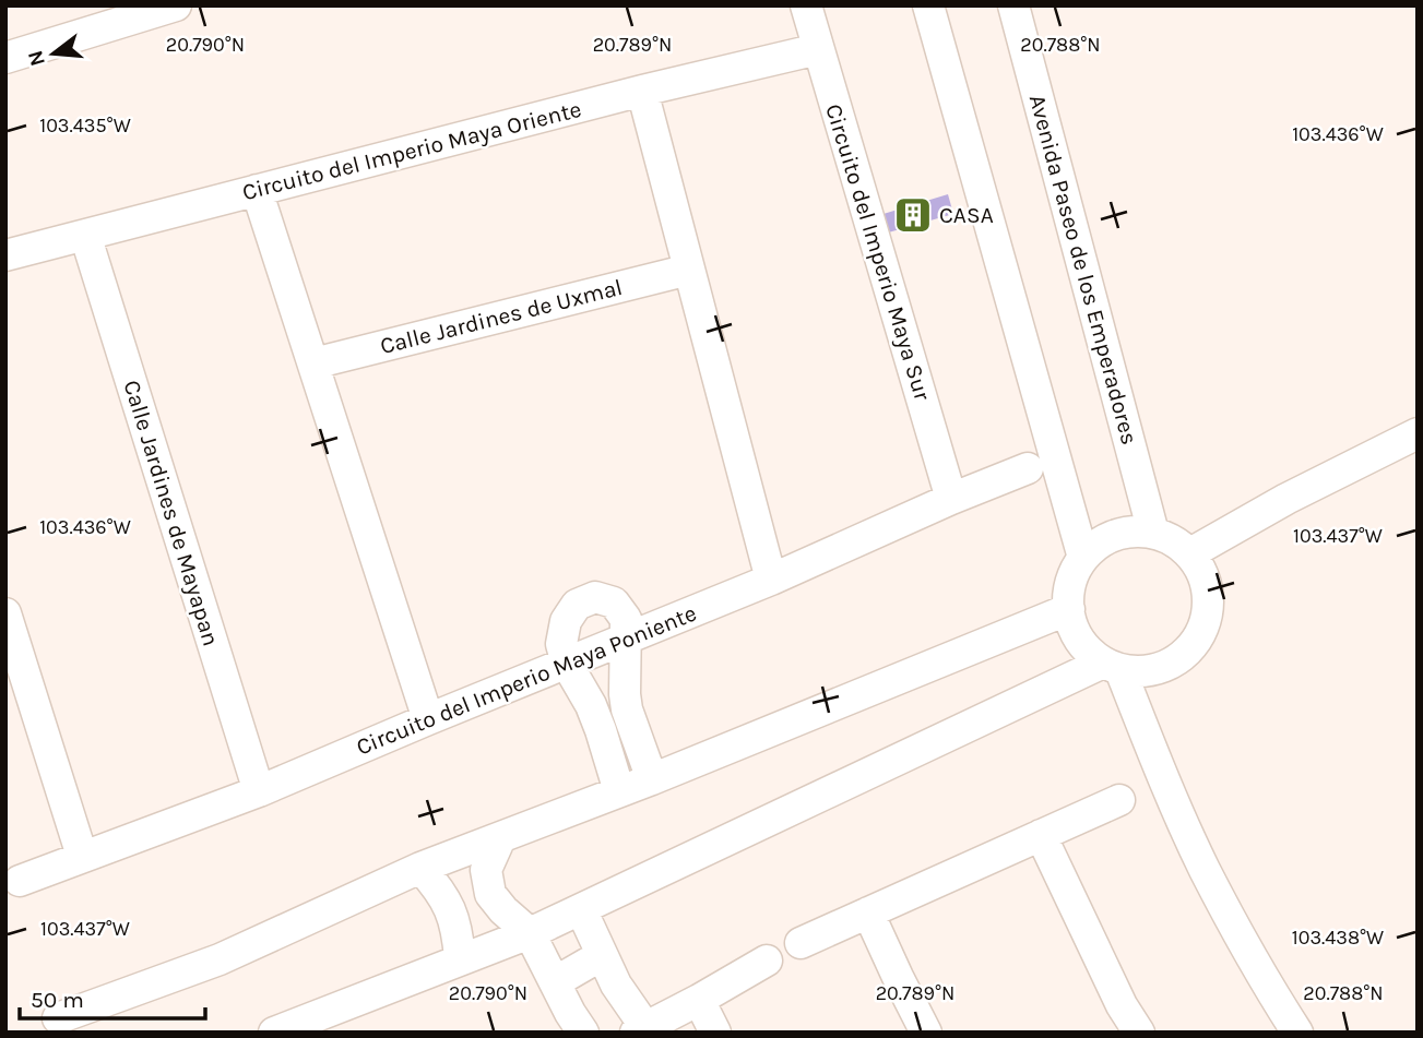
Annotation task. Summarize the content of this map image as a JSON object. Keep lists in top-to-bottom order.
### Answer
{
  "streets": {
    "street": [
      "Circuito del Imperio Maya Oriente",
      "Circuito del Imperio Maya Sur",
      "Avenida Paseo de los Emperadores",
      "Calle Jardines de Uxmal",
      "Calle Jardines de Mayapan",
      "Circuito del Imperio Maya Poniente"
    ]
  },
  "crossings": [
    ["Circuito del Imperio Maya Oriente", "Circuito del Imperio Maya Sur"],
    ["Circuito del Imperio Maya Oriente", "Calle Jardines de Mayapan"],
    ["Circuito del Imperio Maya Sur", "Circuito del Imperio Maya Poniente"],
    ["Calle Jardines de Mayapan", "Circuito del Imperio Maya Poniente"]
  ],
  "places": {
    "building": ["CASA"]
  },
  "scale_bar": "50 m",
  "north": "left",
  "coordinates": [
    "20.790°N",
    "20.789°N",
    "20.788°N",
    "103.435°W",
    "103.436°W",
    "103.437°W",
    "103.438°W"
  ]
}
